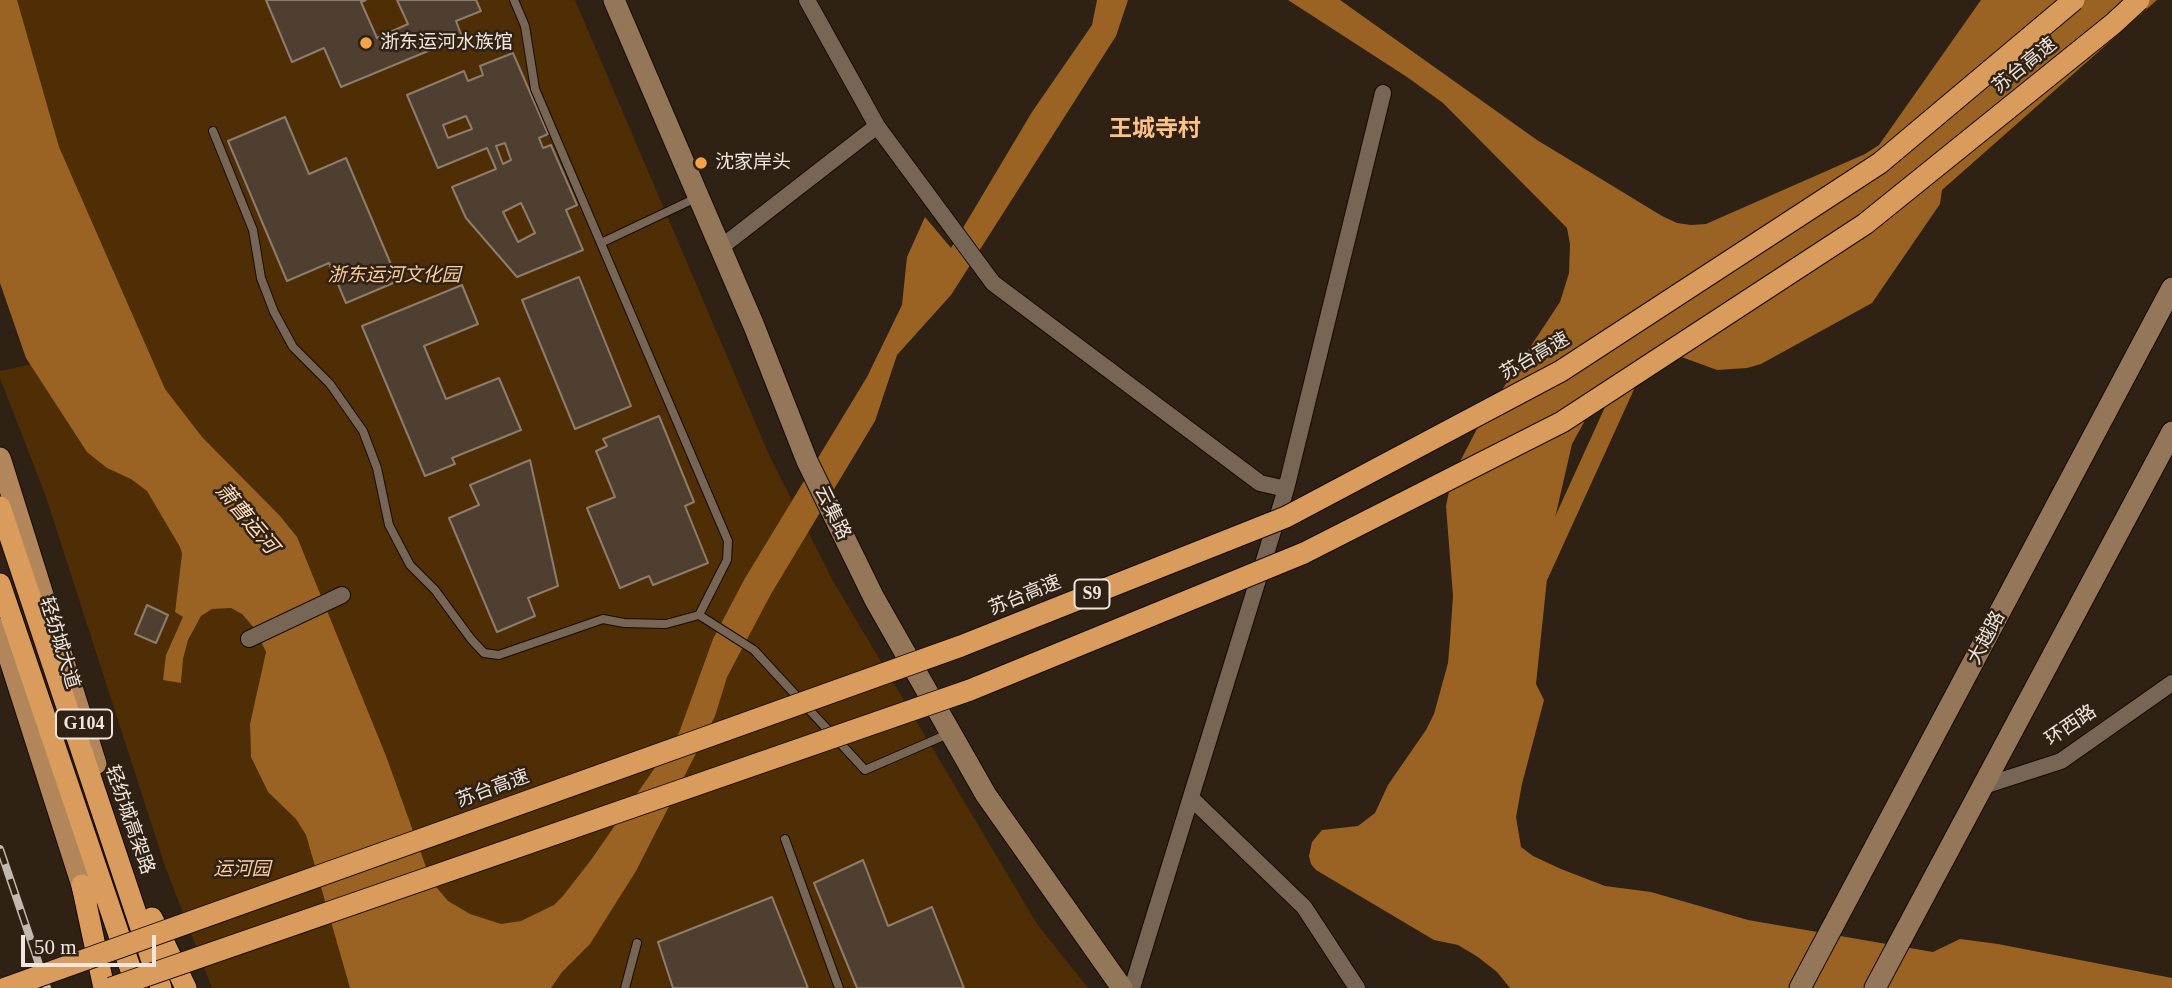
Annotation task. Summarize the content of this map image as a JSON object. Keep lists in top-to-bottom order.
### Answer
{
  "streets": {
    "highway": ["苏台高速", "S9", "轻纺城高架路"],
    "main road": [
      "云集路",
      "大越路",
      "轻纺城大道",
      "G104"
    ],
    "street": ["环西路"]
  },
  "crossings": [
    ["苏台高速", "G104"]
  ],
  "districts": ["王城寺村"],
  "water": ["萧曹运河"],
  "parks": ["浙东运河文化园", "运河园"],
  "places": ["浙东运河水族馆", "沈家岸头"],
  "scale_bar": "50 m"
}
